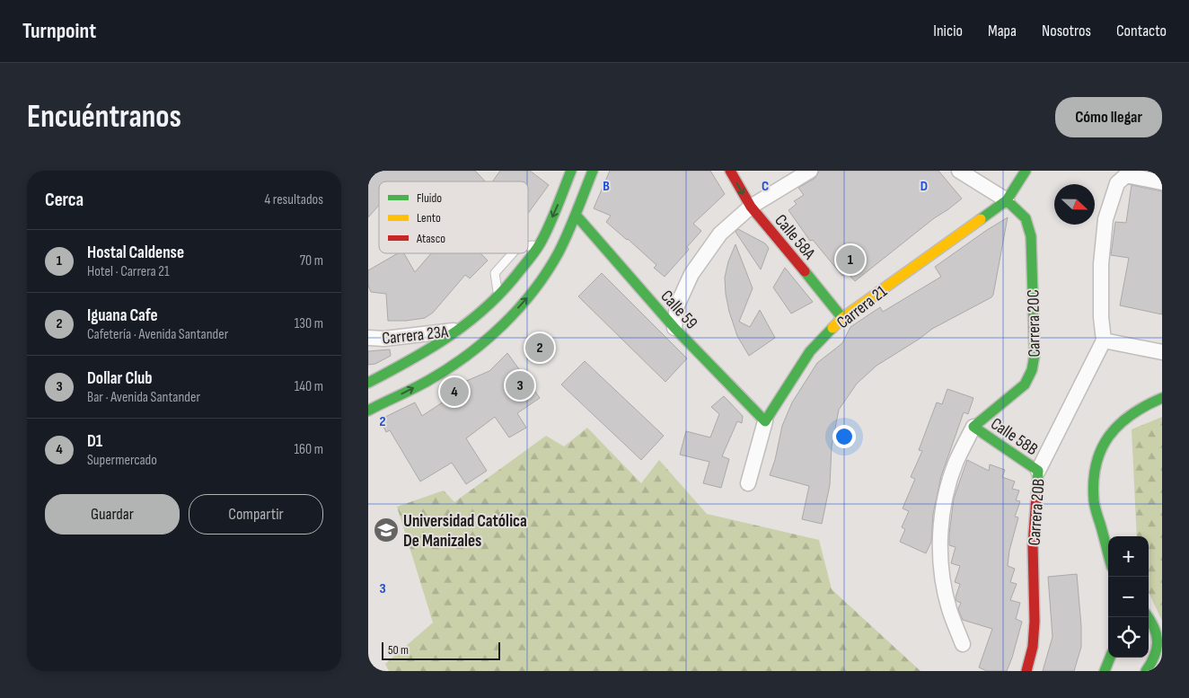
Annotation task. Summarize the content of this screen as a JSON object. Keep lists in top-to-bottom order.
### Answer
{
  "streets": {
    "street": [
      "Calle 58A",
      "Carrera 21",
      "Calle 59",
      "Carrera 20C",
      "Carrera 23A",
      "Calle 58B",
      "Carrera 20B"
    ]
  },
  "crossings": [
    ["Calle 58A", "Carrera 21"],
    ["Carrera 21", "Calle 59"],
    ["Carrera 21", "Carrera 20C"],
    ["Carrera 20C", "Calle 58B"],
    ["Calle 58B", "Carrera 20B"]
  ],
  "places": {
    "school or university": ["Universidad Católica De Manizales"]
  },
  "legend": ["Fluido", "Lento", "Atasco"],
  "scale_bar": "50 m",
  "north": "right",
  "page": {
    "header": "Turnpoint",
    "nav": [
      "Inicio",
      "Mapa",
      "Nosotros",
      "Contacto"
    ],
    "buttons": [
      "Cómo llegar",
      ["Guardar", "Compartir"]
    ],
    "title": "Encuéntranos",
    "heading": ["Cerca", "4 resultados"],
    "list": [
      {
        "mark": "1",
        "name": "Hostal Caldense",
        "note": "Hotel · Carrera 21",
        "value": "70 m"
      },
      {
        "mark": "2",
        "name": "Iguana Cafe",
        "note": "Cafetería · Avenida Santander",
        "value": "130 m"
      },
      {
        "mark": "3",
        "name": "Dollar Club",
        "note": "Bar · Avenida Santander",
        "value": "140 m"
      },
      {
        "mark": "4",
        "name": "D1",
        "note": "Supermercado",
        "value": "160 m"
      }
    ],
    "pins": [
      "1",
      "2",
      "3",
      "4"
    ],
    "map_buttons": ["+", "−"],
    "scale": "50 m"
  },
  "grid": {
    "columns": ["B", "C", "D"],
    "rows": ["2", "3"]
  }
}
